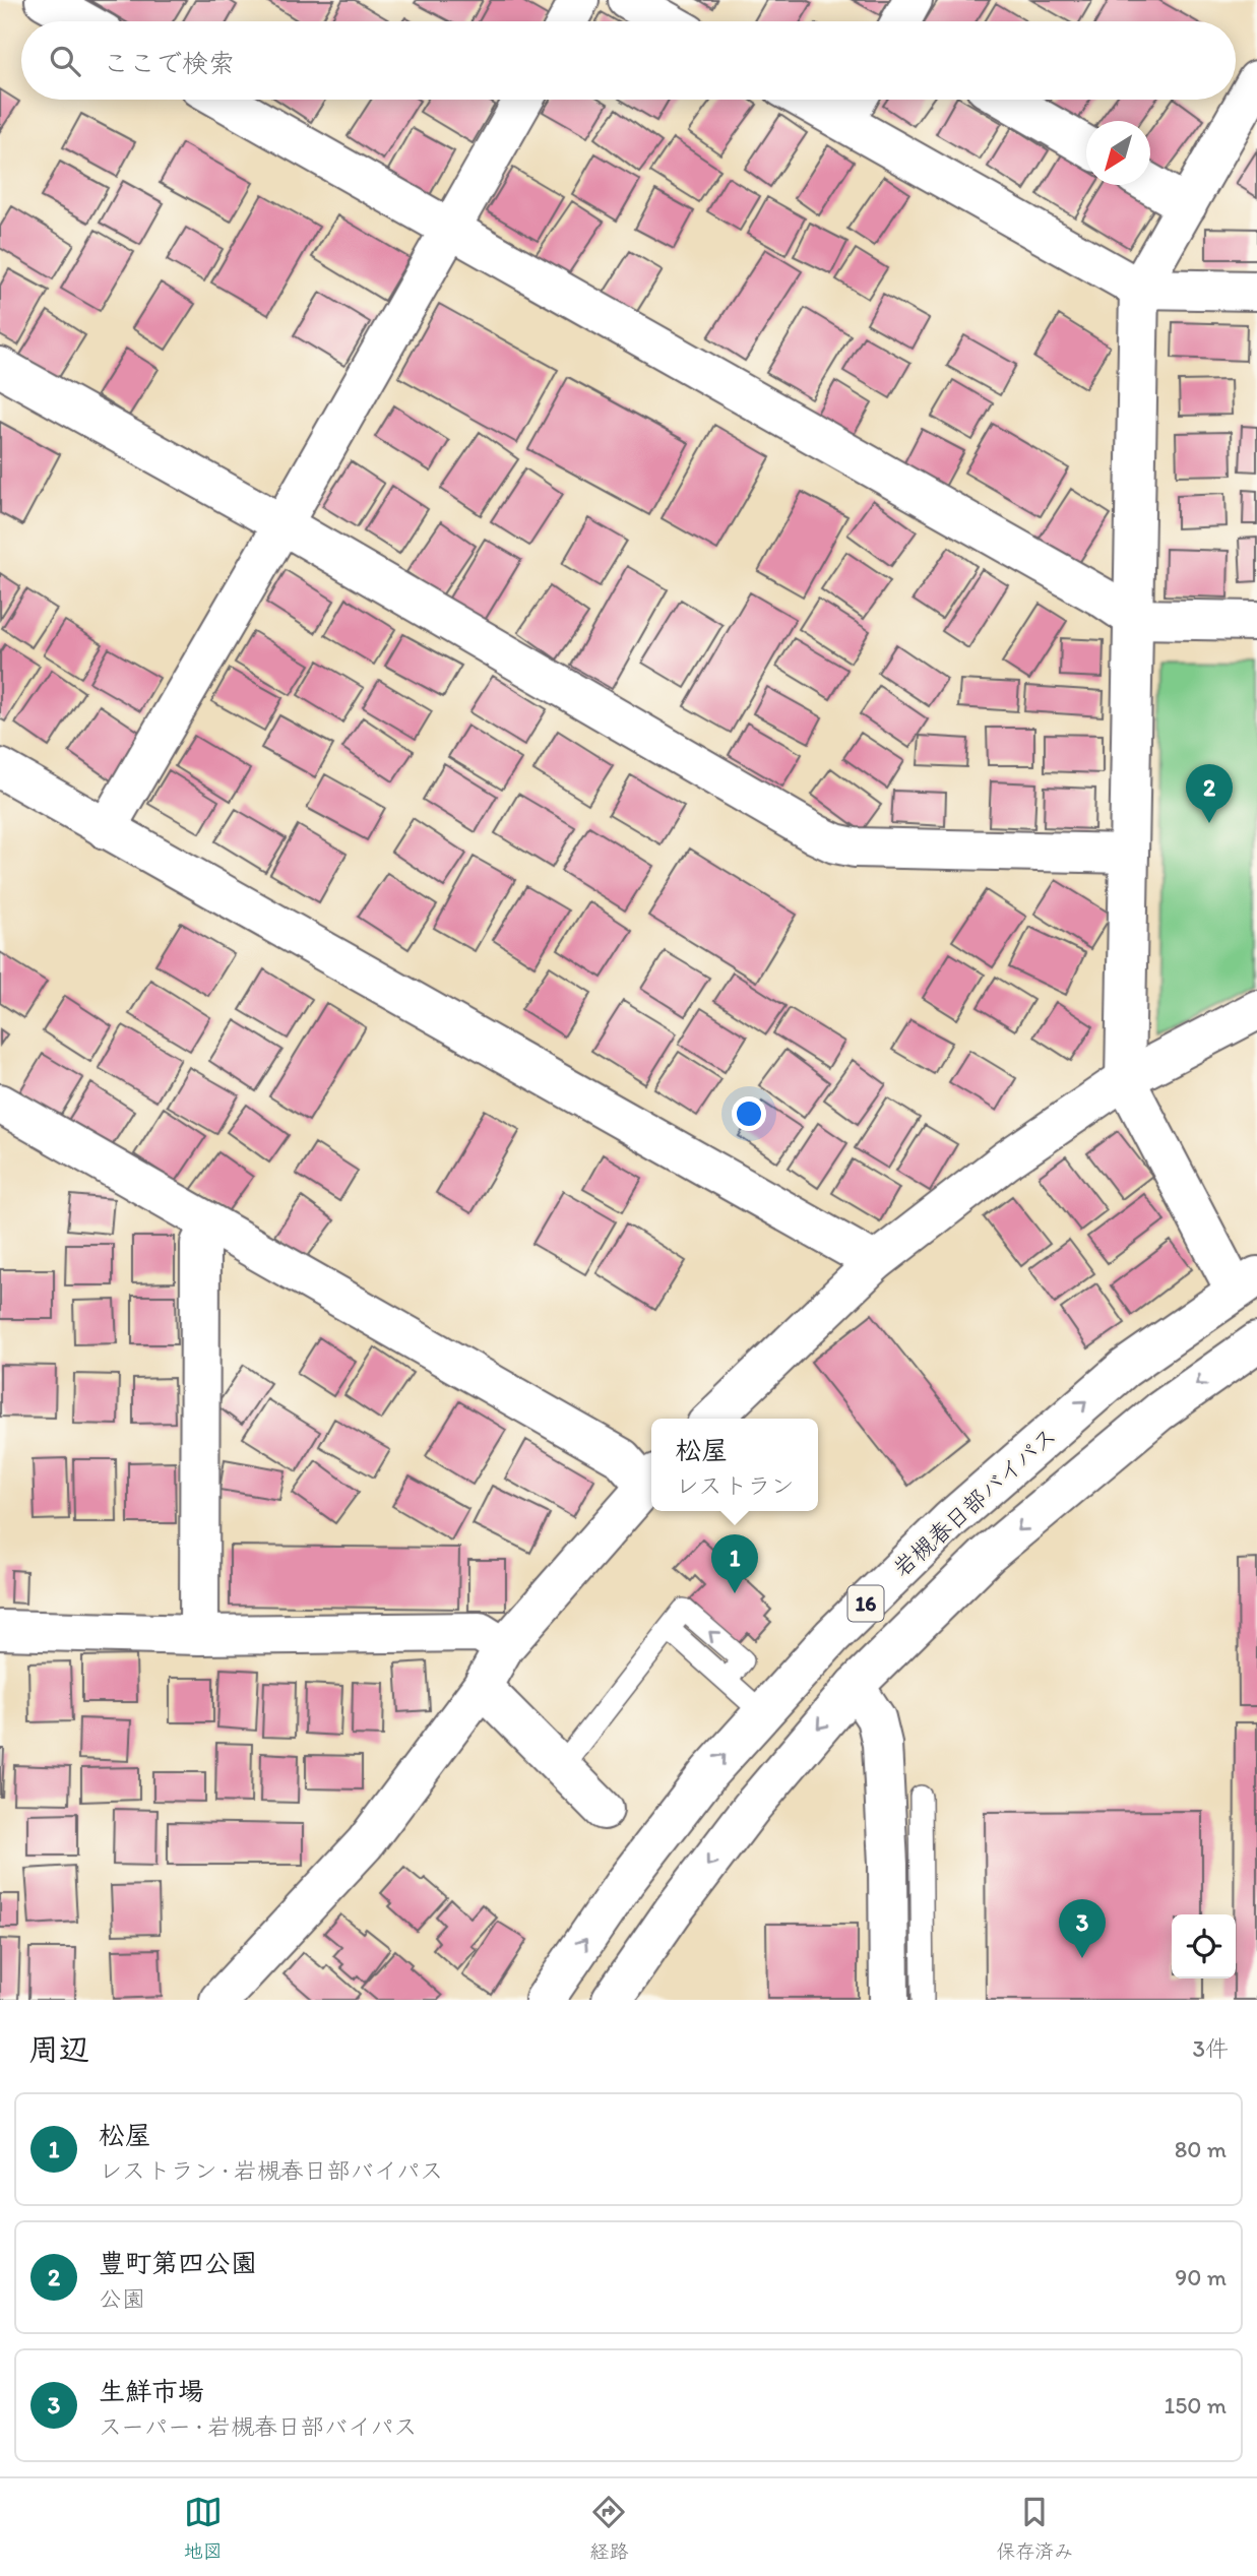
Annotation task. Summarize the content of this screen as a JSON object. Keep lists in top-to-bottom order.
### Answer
{
  "streets": {
    "main road": ["岩槻春日部バイパス", "16"]
  },
  "north": "bottom left",
  "page": {
    "search": "ここで検索",
    "pins": ["2", "1", "3"],
    "popup": ["松屋", "レストラン"],
    "heading": ["周辺", "3件"],
    "list": [
      {
        "mark": "1",
        "name": "松屋",
        "note": "レストラン · 岩槻春日部バイパス",
        "value": "80 m"
      },
      {
        "mark": "2",
        "name": "豊町第四公園",
        "note": "公園",
        "value": "90 m"
      },
      {
        "mark": "3",
        "name": "生鮮市場",
        "note": "スーパー · 岩槻春日部バイパス",
        "value": "150 m"
      }
    ],
    "nav": ["地図", "経路", "保存済み"]
  }
}
